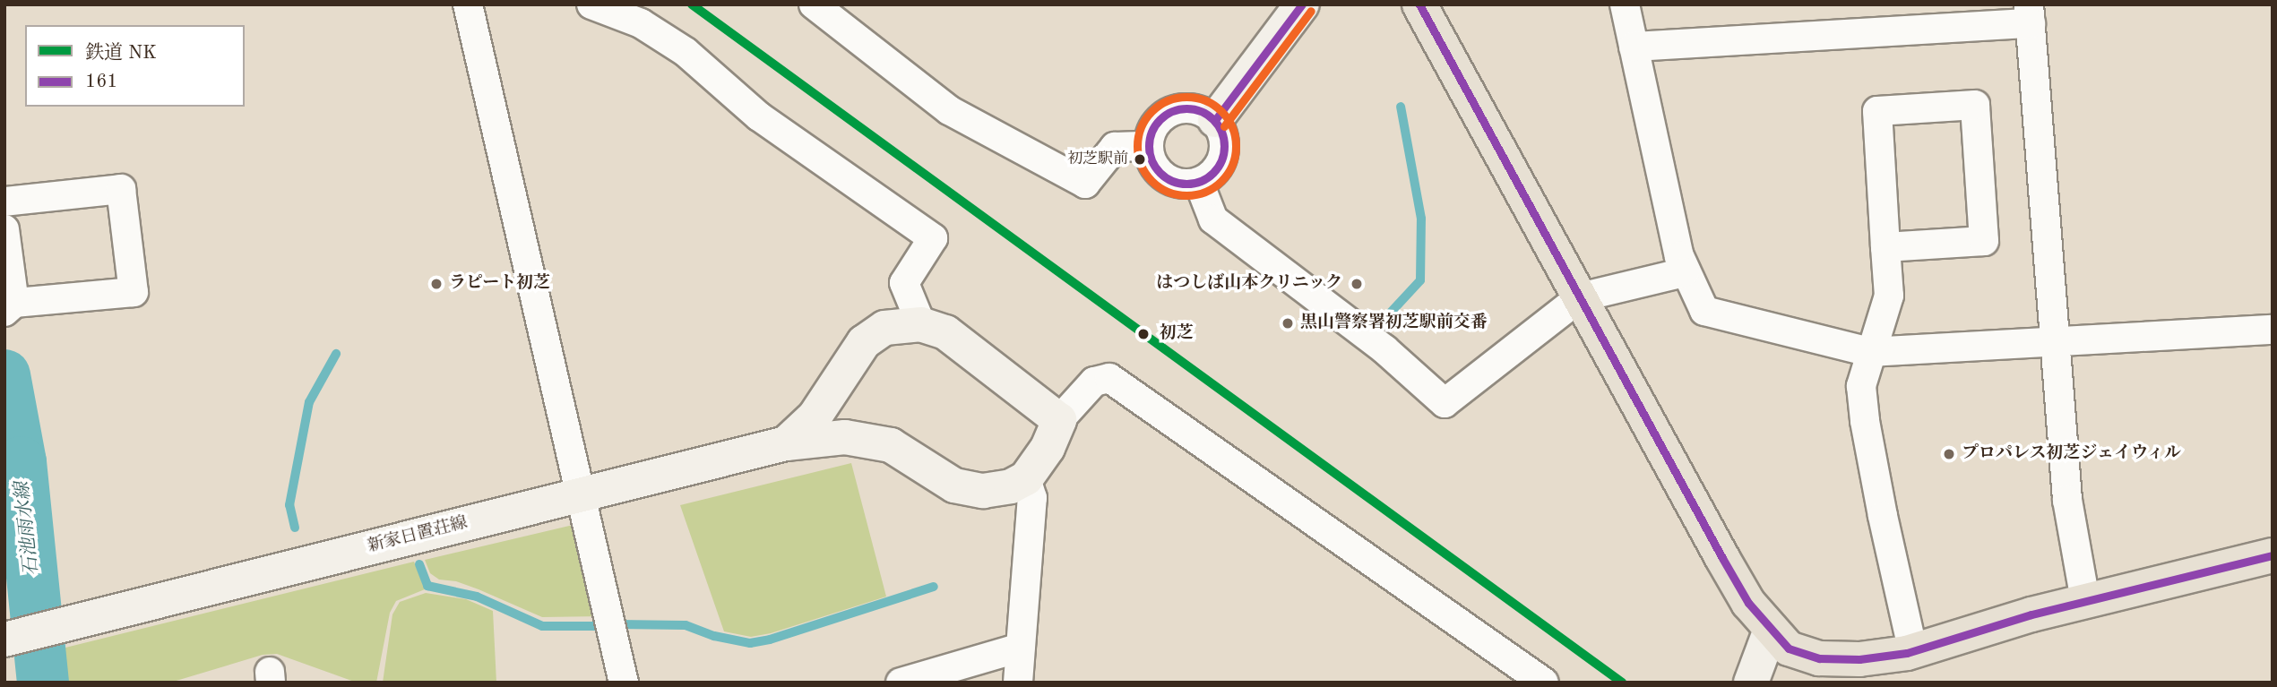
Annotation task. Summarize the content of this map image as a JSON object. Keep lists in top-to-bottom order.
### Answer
{
  "streets": {
    "street": ["新家日置荘線"]
  },
  "water": ["石池雨水線"],
  "places": [
    "初芝駅前",
    "ラピート初芝",
    "はつしば山本クリニック",
    "黒山警察署初芝駅前交番",
    "初芝",
    "プロパレス初芝ジェイウィル"
  ],
  "lines": ["rail line NK", "transit line 161"],
  "legend": ["鉄道 NK", "161"]
}
